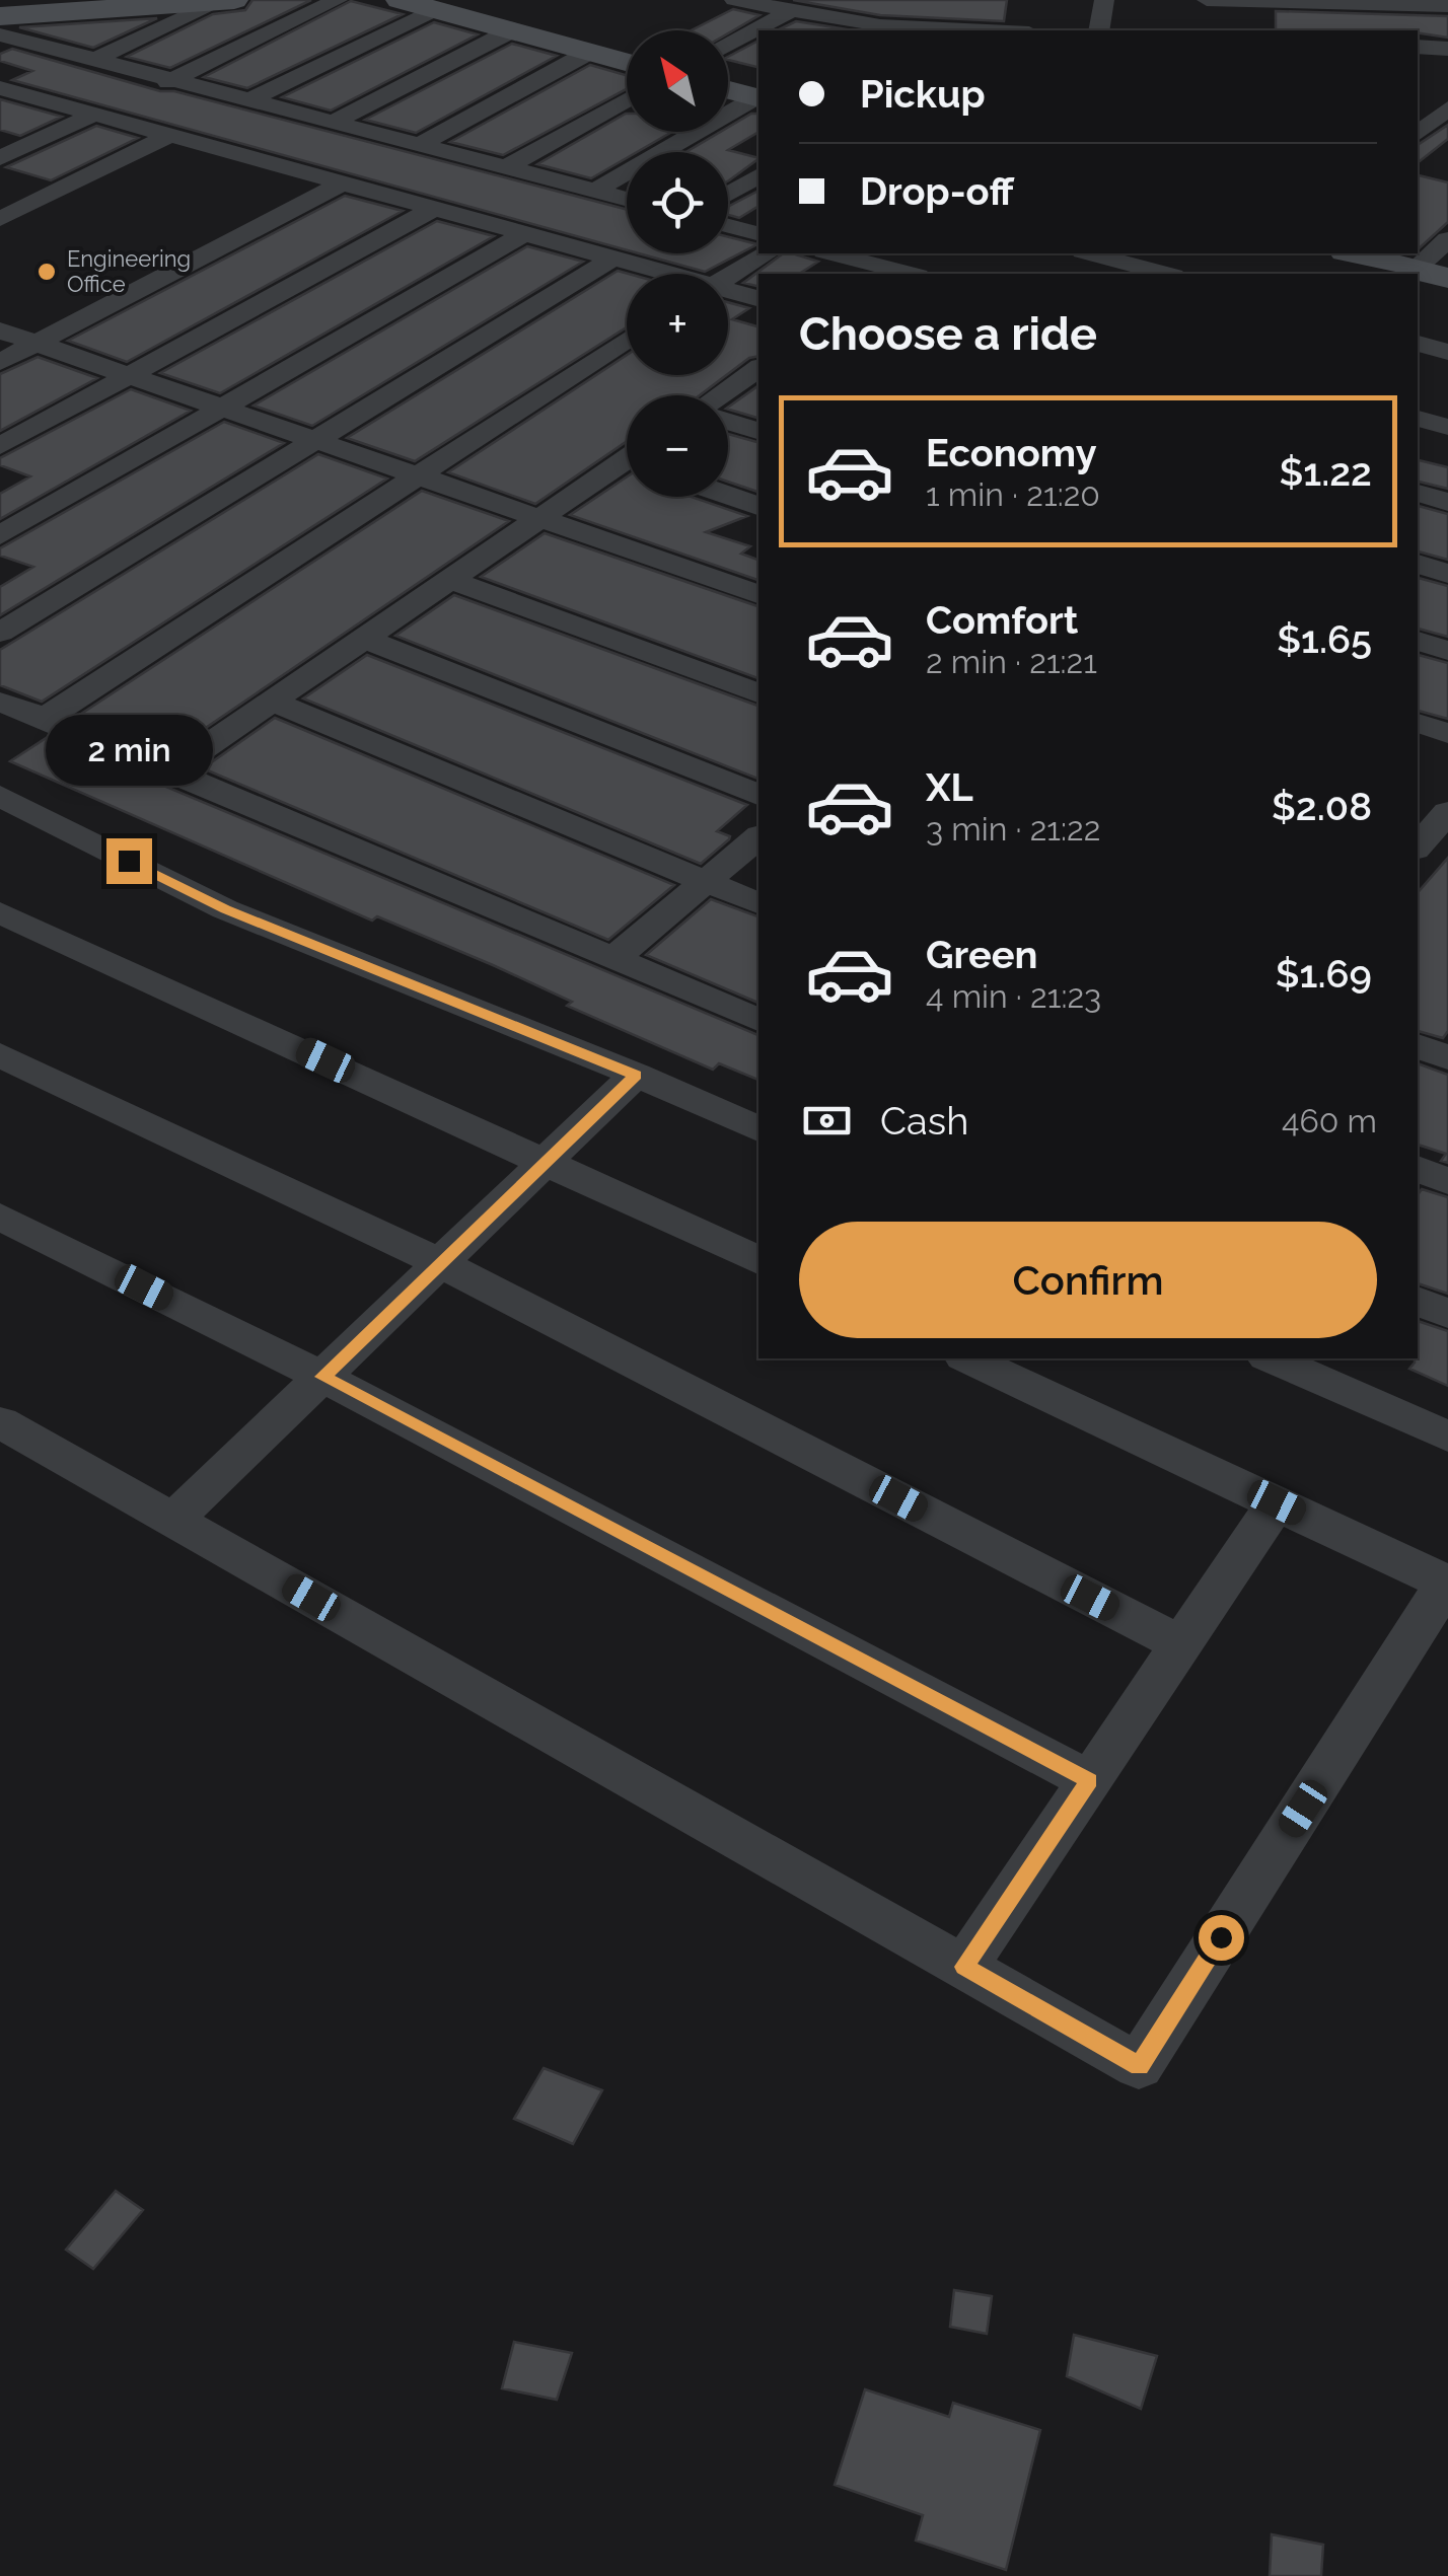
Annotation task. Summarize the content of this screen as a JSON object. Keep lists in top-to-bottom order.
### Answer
{
  "places": ["Engineering Office"],
  "north": "top left",
  "page": {
    "map_buttons": ["+", "−"],
    "banner": ["Pickup", "Drop-off"],
    "heading": "Choose a ride",
    "list": [
      {
        "name": "Economy",
        "note": "1 min · 21:20",
        "value": "$1.22"
      },
      {
        "name": "Comfort",
        "note": "2 min · 21:21",
        "value": "$1.65"
      },
      {
        "name": "XL",
        "note": "3 min · 21:22",
        "value": "$2.08"
      },
      {
        "name": "Green",
        "note": "4 min · 21:23",
        "value": "$1.69"
      }
    ],
    "bubble": "2 min",
    "pay": ["Cash", "460 m"],
    "buttons": "Confirm"
  }
}
